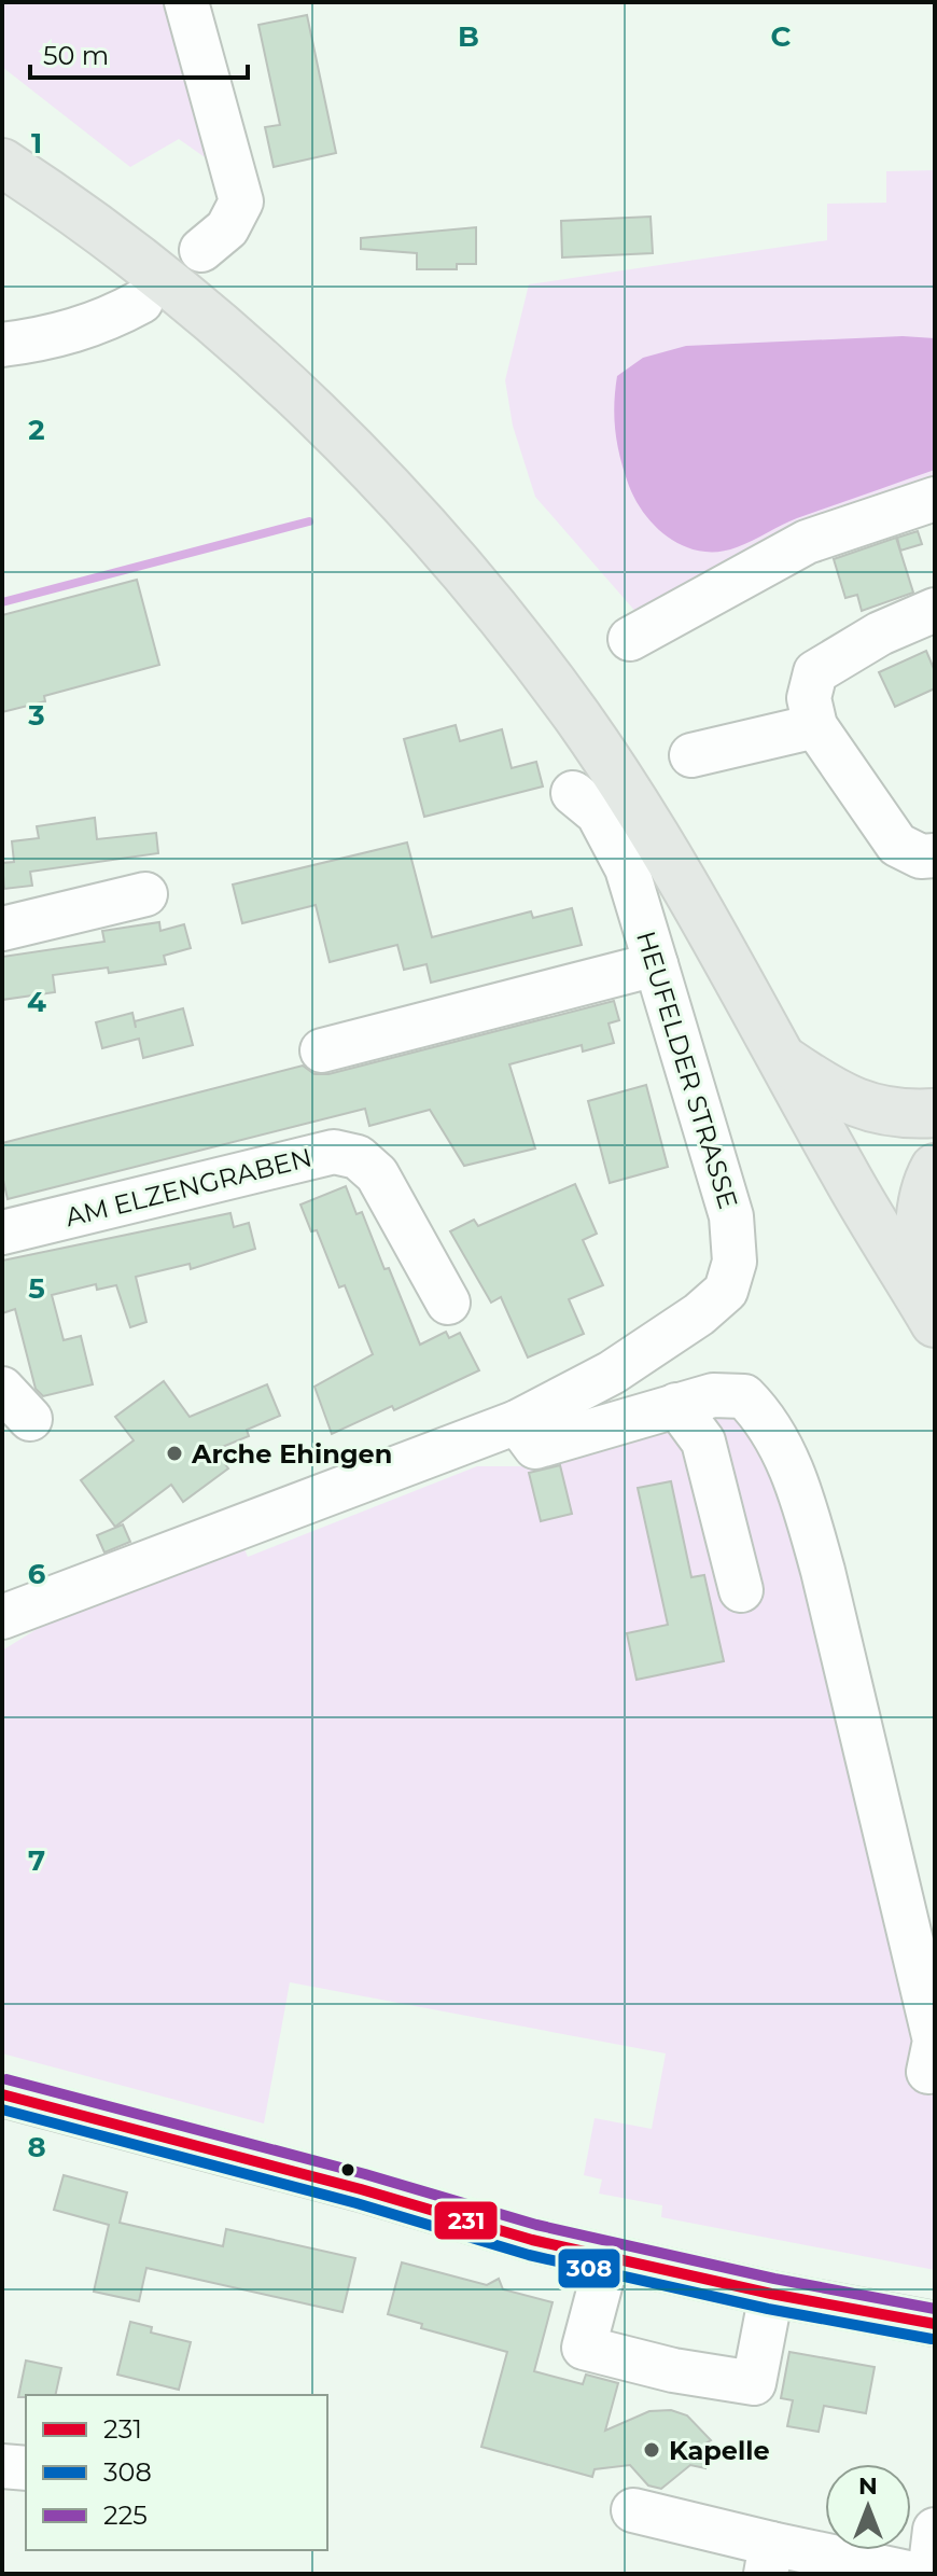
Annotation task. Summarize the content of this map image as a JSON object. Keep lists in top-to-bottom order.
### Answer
{
  "streets": {
    "street": ["HEUFELDER STRASSE", "AM ELZENGRABEN"]
  },
  "places": ["Arche Ehingen", "Kapelle"],
  "lines": ["transit line 225", "transit line 231", "transit line 308"],
  "legend": ["231", "308", "225"],
  "scale_bar": "50 m",
  "north": "top",
  "grid": {
    "columns": ["B", "C"],
    "rows": [
      "1",
      "2",
      "3",
      "4",
      "5",
      "6",
      "7",
      "8"
    ]
  }
}
